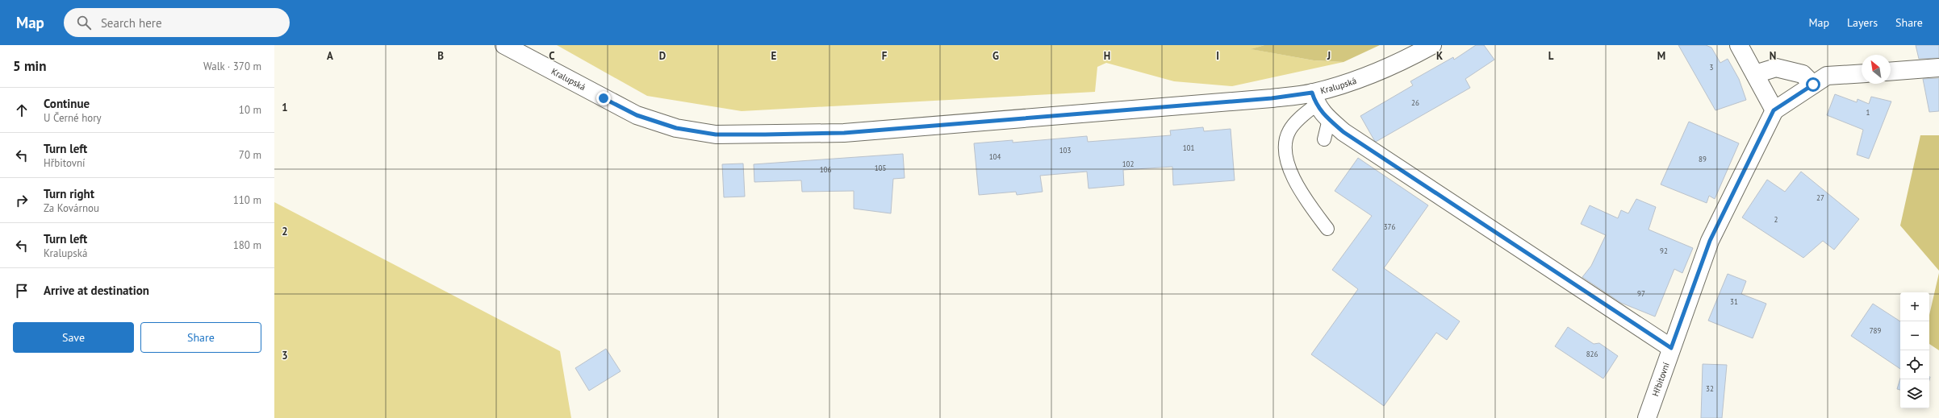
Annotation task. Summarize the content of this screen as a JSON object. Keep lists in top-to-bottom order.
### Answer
{
  "streets": {
    "street": ["Kralupská", "Hřbitovní"]
  },
  "house_numbers": [
    "3",
    "26",
    "1",
    "101",
    "103",
    "104",
    "89",
    "102",
    "105",
    "106",
    "27",
    "2",
    "376",
    "92",
    "97",
    "31",
    "789",
    "826",
    "32"
  ],
  "north": "top left",
  "page": {
    "header": "Map",
    "search": "Search here",
    "nav": ["Map", "Layers", "Share"],
    "heading": ["5 min", "Walk · 370 m"],
    "list": [
      ["Continue", "U Černé hory", "10 m"],
      ["Turn left", "Hřbitovní", "70 m"],
      ["Turn right", "Za Kovárnou", "110 m"],
      ["Turn left", "Kralupská", "180 m"],
      "Arrive at destination"
    ],
    "map_buttons": ["+", "−"],
    "buttons": ["Save", "Share"]
  },
  "grid": {
    "columns": [
      "A",
      "B",
      "C",
      "D",
      "E",
      "F",
      "G",
      "H",
      "I",
      "J",
      "K",
      "L",
      "M",
      "N"
    ],
    "rows": ["1", "2", "3"]
  }
}
